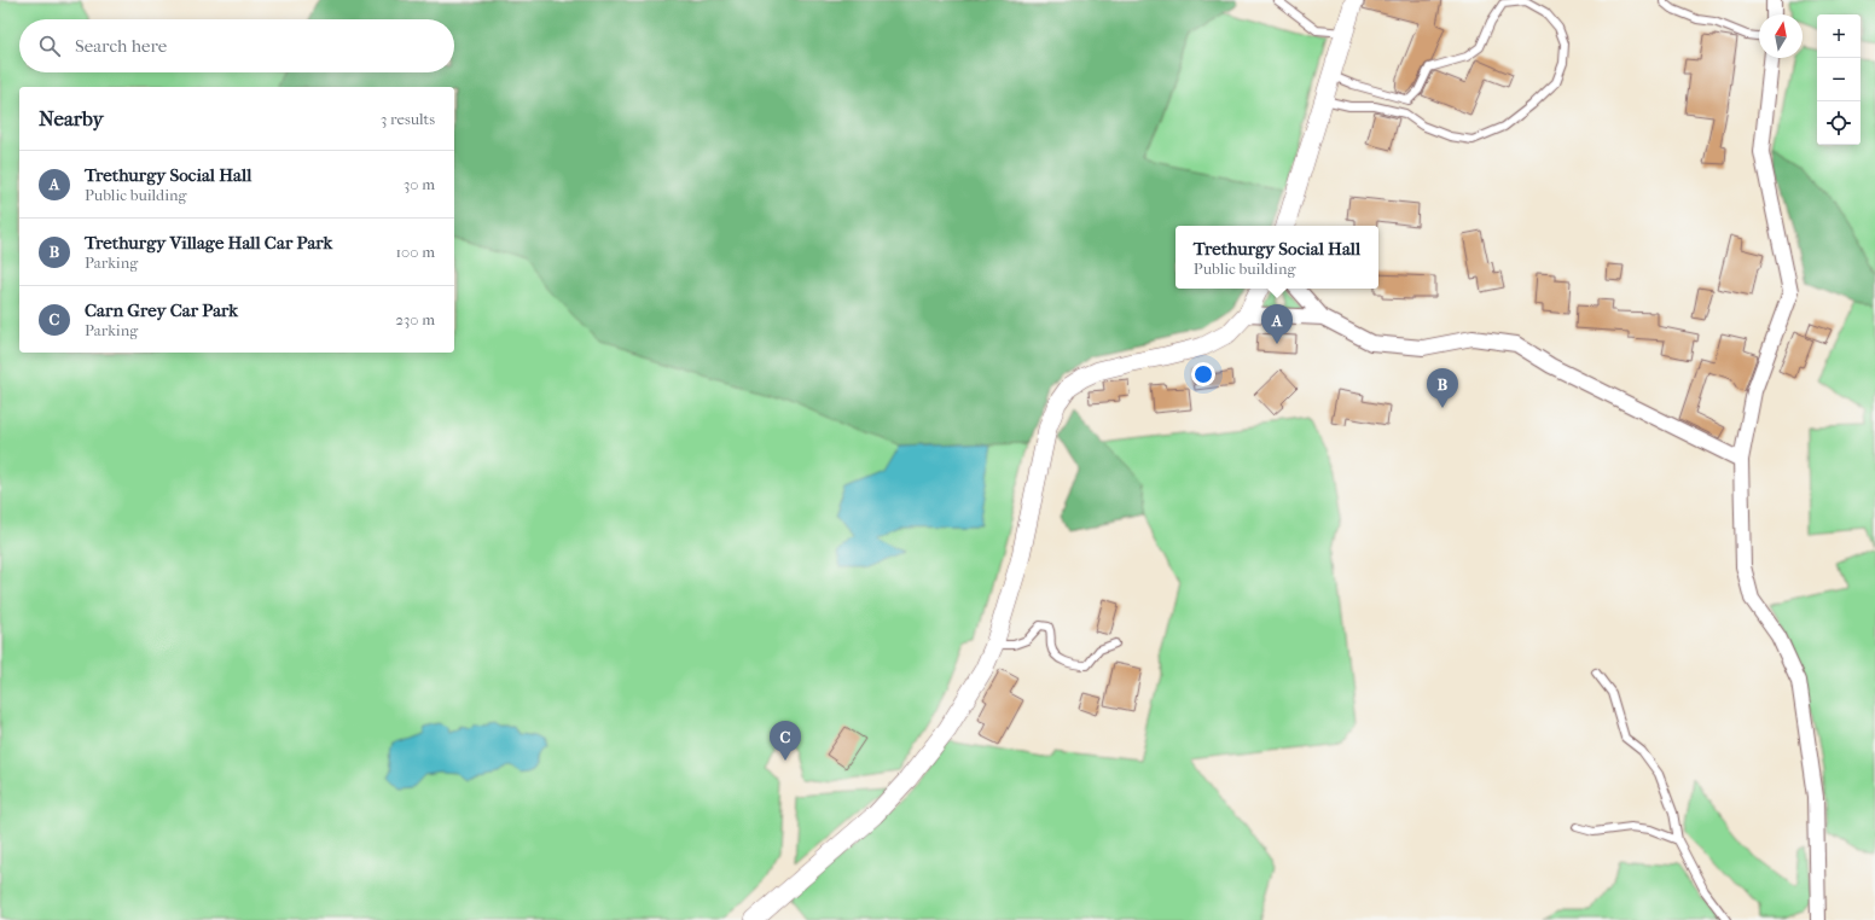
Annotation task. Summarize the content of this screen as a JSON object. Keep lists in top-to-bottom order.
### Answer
{
  "north": "top",
  "page": {
    "map_buttons": ["+", "−"],
    "search": "Search here",
    "heading": ["Nearby", "3 results"],
    "list": [
      {
        "mark": "A",
        "name": "Trethurgy Social Hall",
        "note": "Public building",
        "value": "30 m"
      },
      {
        "mark": "B",
        "name": "Trethurgy Village Hall Car Park",
        "note": "Parking",
        "value": "100 m"
      },
      {
        "mark": "C",
        "name": "Carn Grey Car Park",
        "note": "Parking",
        "value": "230 m"
      }
    ],
    "popup": ["Trethurgy Social Hall", "Public building"],
    "pins": ["A", "B", "C"]
  }
}
